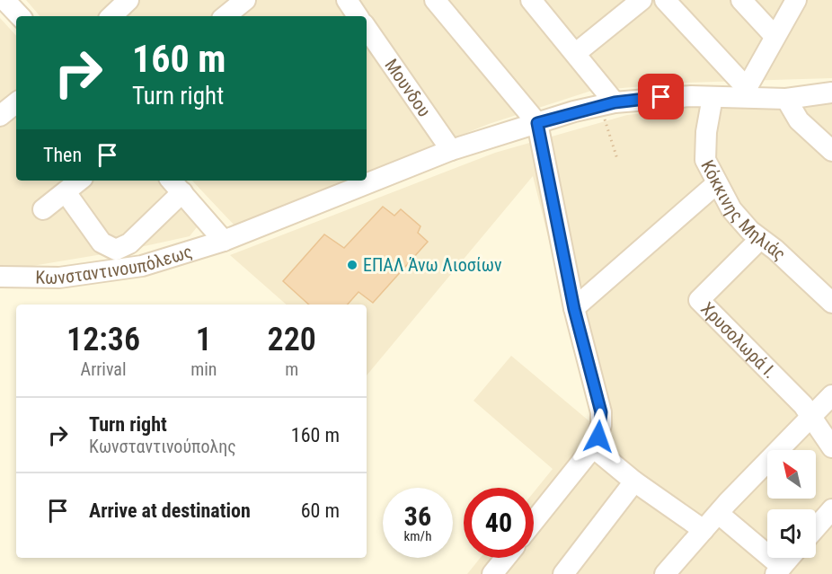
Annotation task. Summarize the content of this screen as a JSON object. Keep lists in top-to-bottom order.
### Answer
{
  "streets": {
    "street": [
      "Μουνδου",
      "Κόκκινης Μηλιάς",
      "Κωνσταντινουπόλεως",
      "Χρυσολωρά Ι."
    ]
  },
  "crossings": [
    ["Μουνδου", "Κωνσταντινουπόλεως"],
    ["Κόκκινης Μηλιάς", "Κωνσταντινουπόλεως"],
    ["Κόκκινης Μηλιάς", "Χρυσολωρά Ι."]
  ],
  "places": ["ΕΠΑΛ Άνω Λιοσίων"],
  "north": "top left",
  "page": {
    "turn": ["160 m", "Turn right"],
    "then": "Then",
    "eta": [
      "12:36",
      "Arrival",
      "1",
      "min",
      "220",
      "m"
    ],
    "list": [
      {
        "name": "Turn right",
        "note": "Κωνσταντινούπολης",
        "value": "160 m"
      },
      {
        "name": "Arrive at destination",
        "value": "60 m"
      }
    ],
    "speed": "36 km/h",
    "limit": "40"
  }
}
